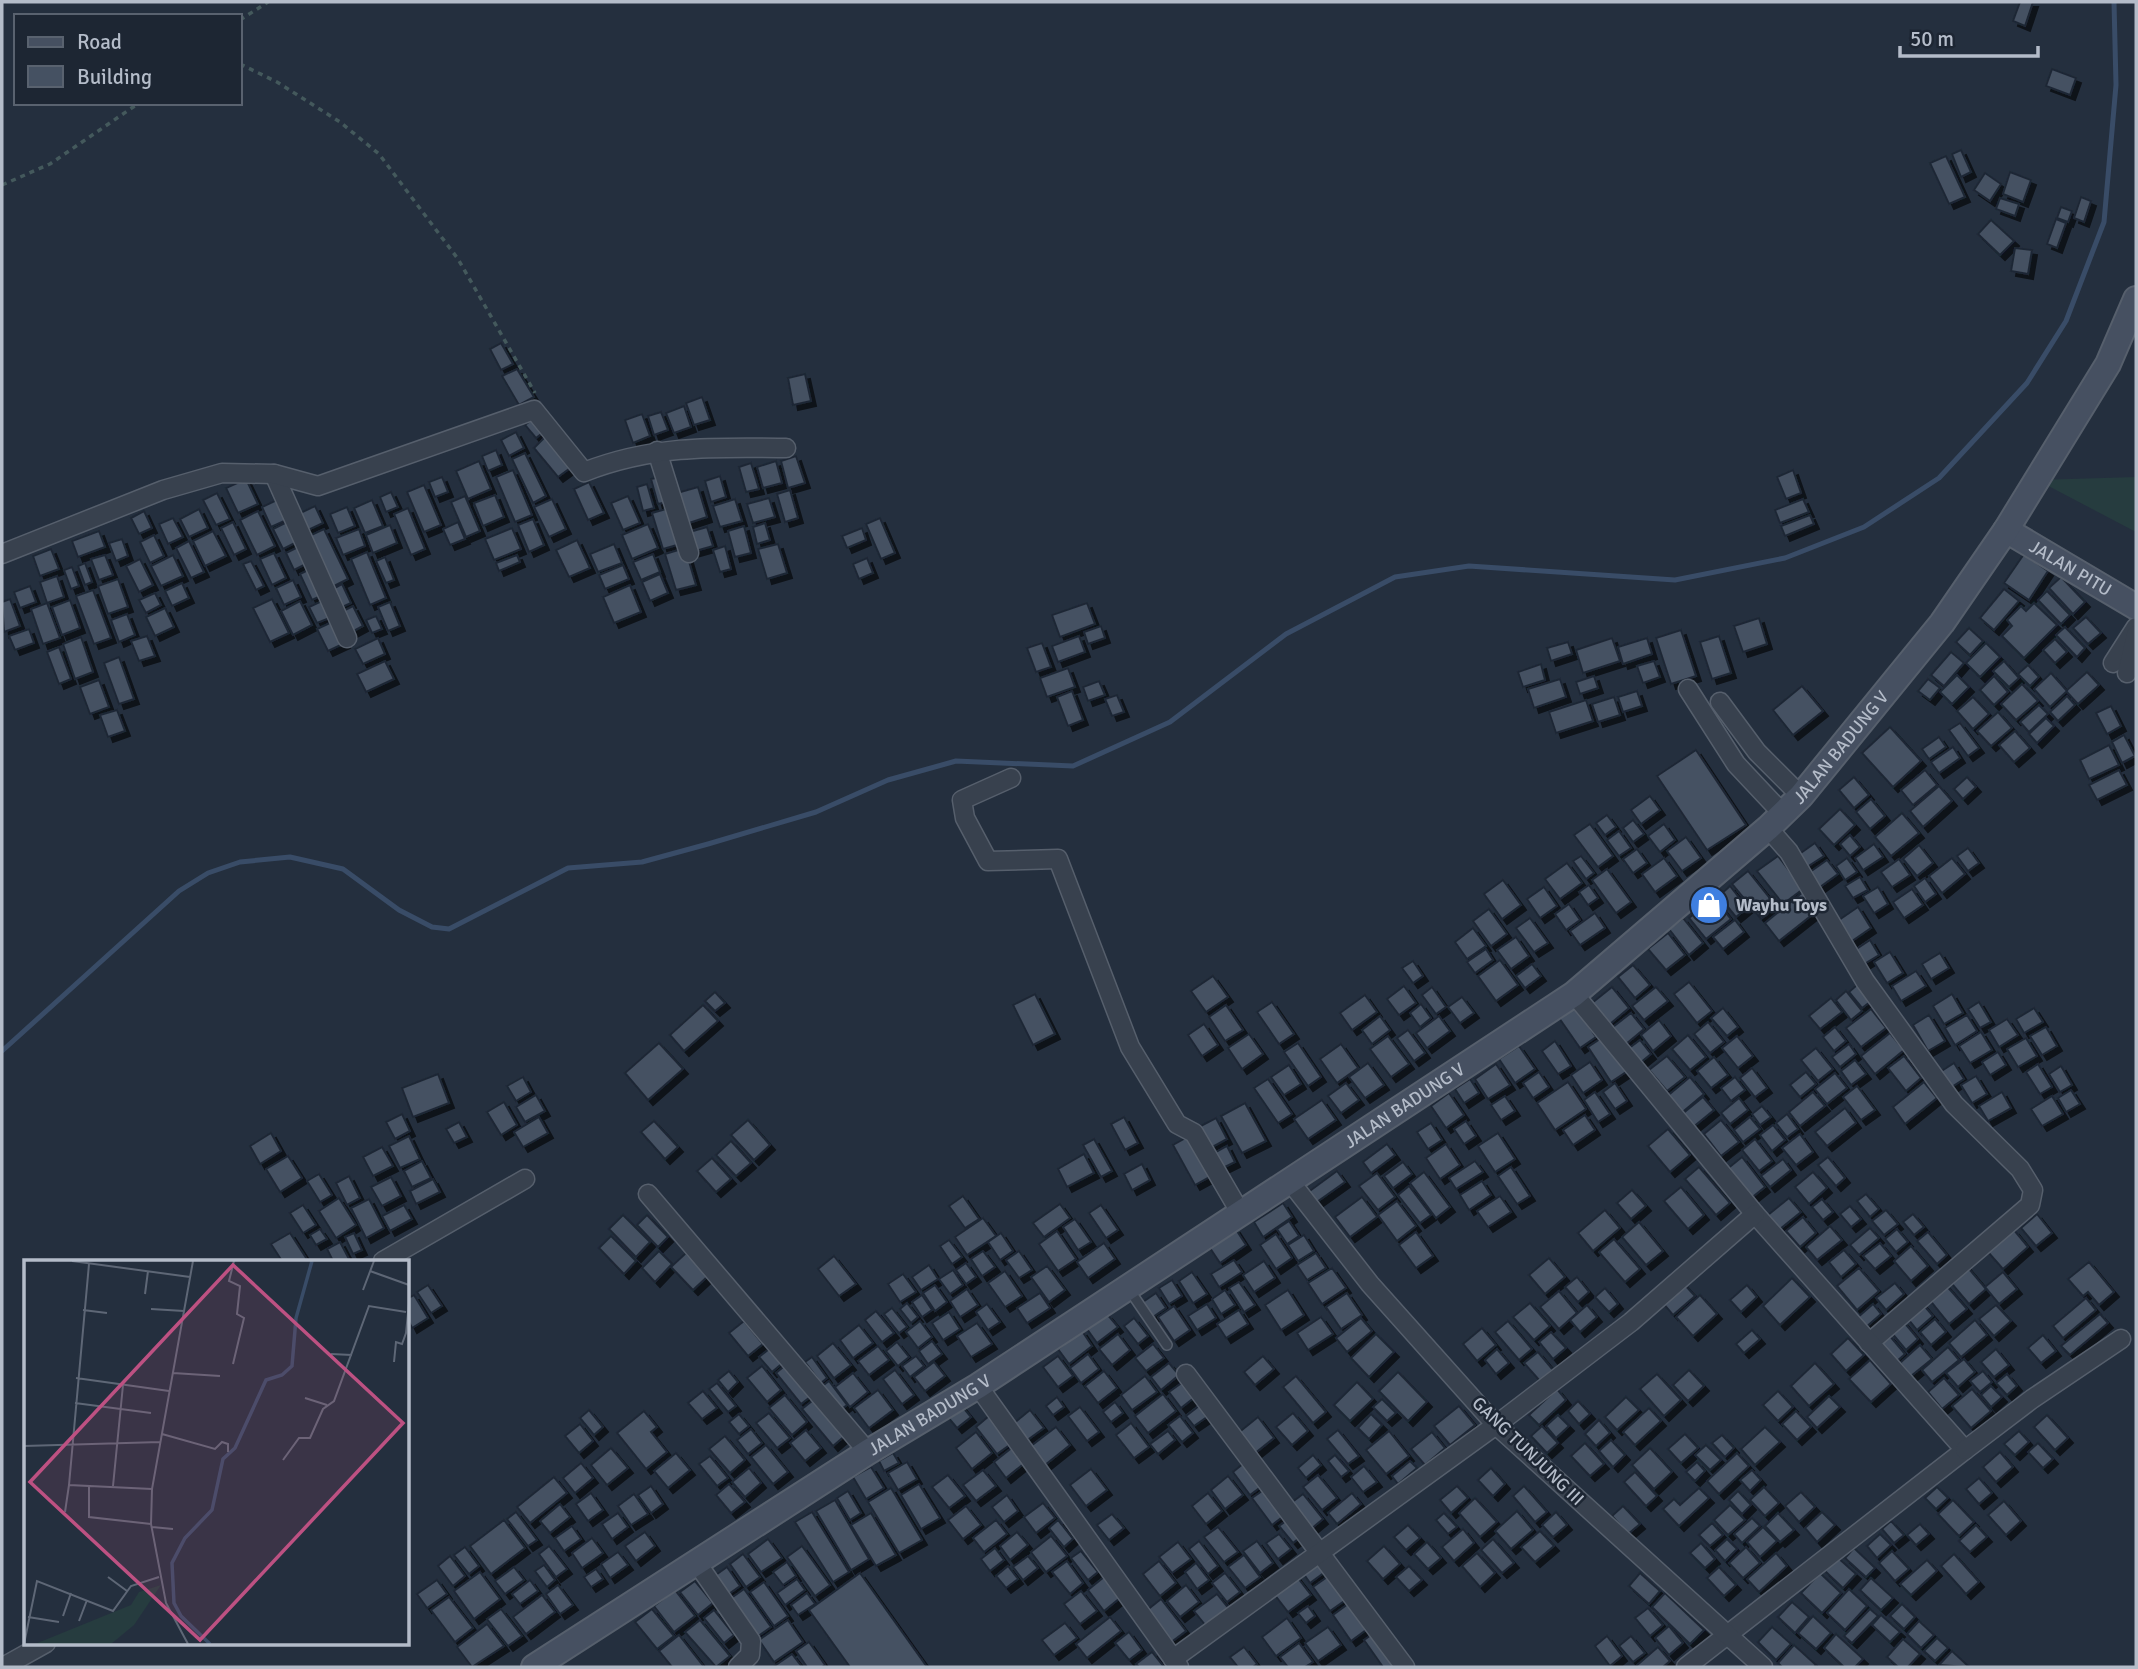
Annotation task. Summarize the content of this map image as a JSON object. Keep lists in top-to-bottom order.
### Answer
{
  "streets": {
    "main road": ["JALAN PITU", "JALAN BADUNG V"],
    "street": ["GANG TUNJUNG III"]
  },
  "crossings": [
    ["JALAN PITU", "JALAN BADUNG V"],
    ["JALAN BADUNG V", "GANG TUNJUNG III"]
  ],
  "places": {
    "shop": ["Wayhu Toys"]
  },
  "legend": ["Road", "Building"],
  "scale_bar": "50 m"
}
